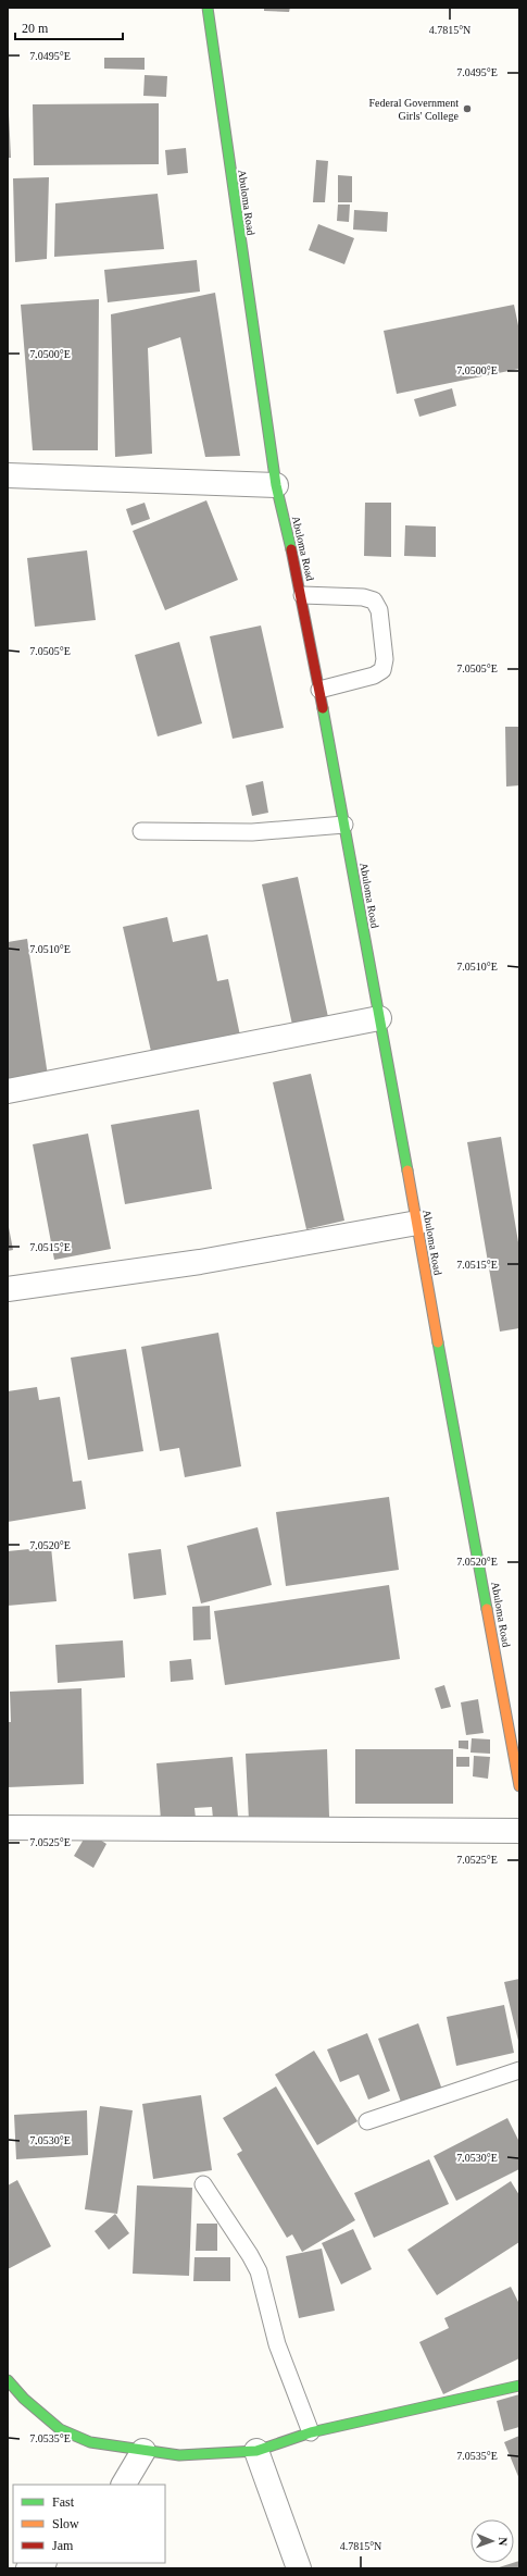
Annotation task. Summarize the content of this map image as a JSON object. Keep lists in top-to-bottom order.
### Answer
{
  "streets": {
    "street": ["Abuloma Road"]
  },
  "places": ["Federal Government Girls' College"],
  "legend": ["Fast", "Slow", "Jam"],
  "scale_bar": "20 m",
  "north": "right",
  "coordinates": [
    "4.7815°N",
    "7.0495°E",
    "7.0500°E",
    "7.0505°E",
    "7.0510°E",
    "7.0515°E",
    "7.0520°E",
    "7.0525°E",
    "7.0530°E",
    "7.0535°E"
  ]
}
